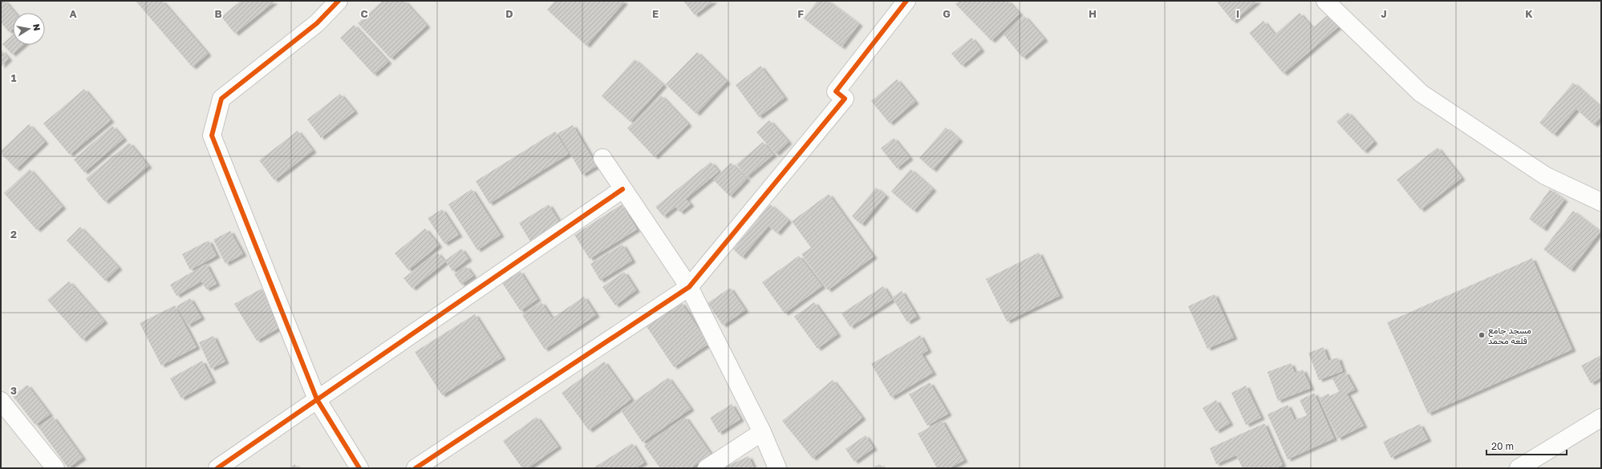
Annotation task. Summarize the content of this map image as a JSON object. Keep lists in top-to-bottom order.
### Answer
{
  "places": ["مسجد جامع قلعه محمد"],
  "scale_bar": "20 m",
  "north": "right",
  "grid": {
    "columns": [
      "A",
      "B",
      "C",
      "D",
      "E",
      "F",
      "G",
      "H",
      "I",
      "J",
      "K"
    ],
    "rows": ["1", "2", "3"]
  }
}
